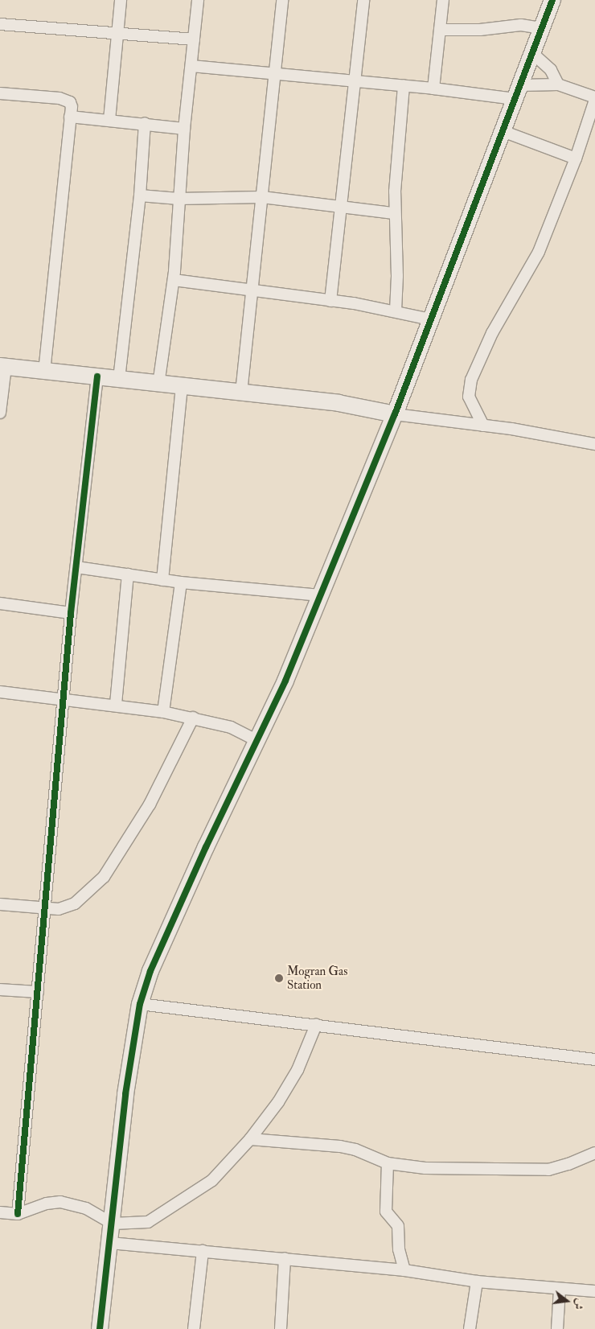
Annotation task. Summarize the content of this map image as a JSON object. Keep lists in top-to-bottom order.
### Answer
{
  "places": ["Mogran Gas Station"],
  "north": "right"
}
